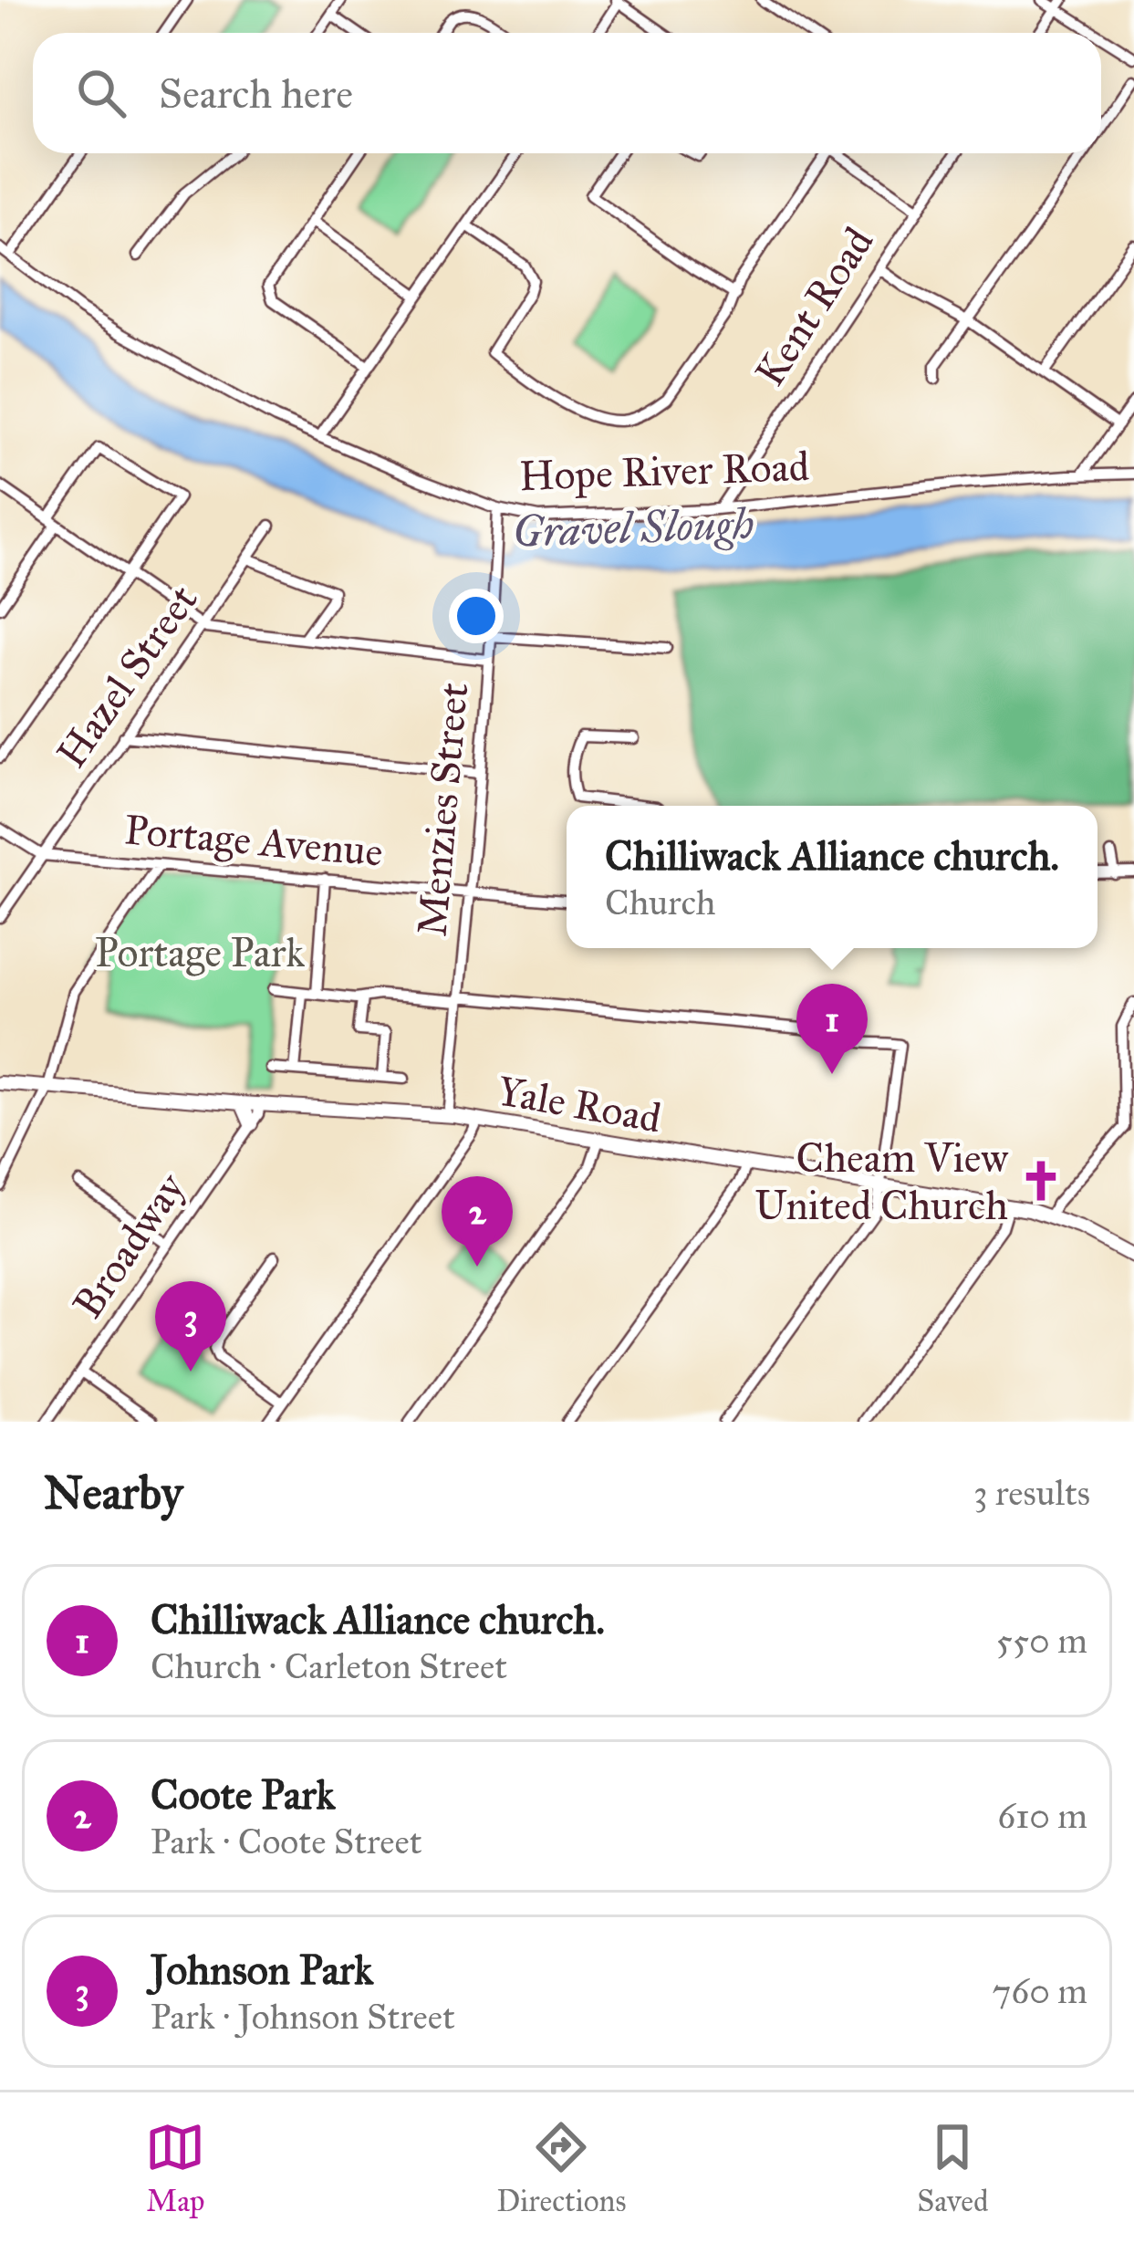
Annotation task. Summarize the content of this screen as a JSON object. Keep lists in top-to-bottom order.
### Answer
{
  "streets": {
    "main road": ["Yale Road"],
    "street": [
      "Kent Road",
      "Hope River Road",
      "Hazel Street",
      "Menzies Street",
      "Portage Avenue",
      "Broadway"
    ]
  },
  "crossings": [
    ["Kent Road", "Hope River Road"],
    ["Hope River Road", "Menzies Street"],
    ["Hazel Street", "Portage Avenue"],
    ["Menzies Street", "Portage Avenue"],
    ["Menzies Street", "Yale Road"],
    ["Yale Road", "Broadway"]
  ],
  "water": ["Gravel Slough"],
  "parks": ["Portage Park"],
  "places": {
    "church": ["Cheam View United Church"]
  },
  "page": {
    "search": "Search here",
    "popup": ["Chilliwack Alliance church.", "Church"],
    "pins": ["1", "2", "3"],
    "heading": ["Nearby", "3 results"],
    "list": [
      {
        "mark": "1",
        "name": "Chilliwack Alliance church.",
        "note": "Church · Carleton Street",
        "value": "550 m"
      },
      {
        "mark": "2",
        "name": "Coote Park",
        "note": "Park · Coote Street",
        "value": "610 m"
      },
      {
        "mark": "3",
        "name": "Johnson Park",
        "note": "Park · Johnson Street",
        "value": "760 m"
      }
    ],
    "nav": ["Map", "Directions", "Saved"]
  }
}
